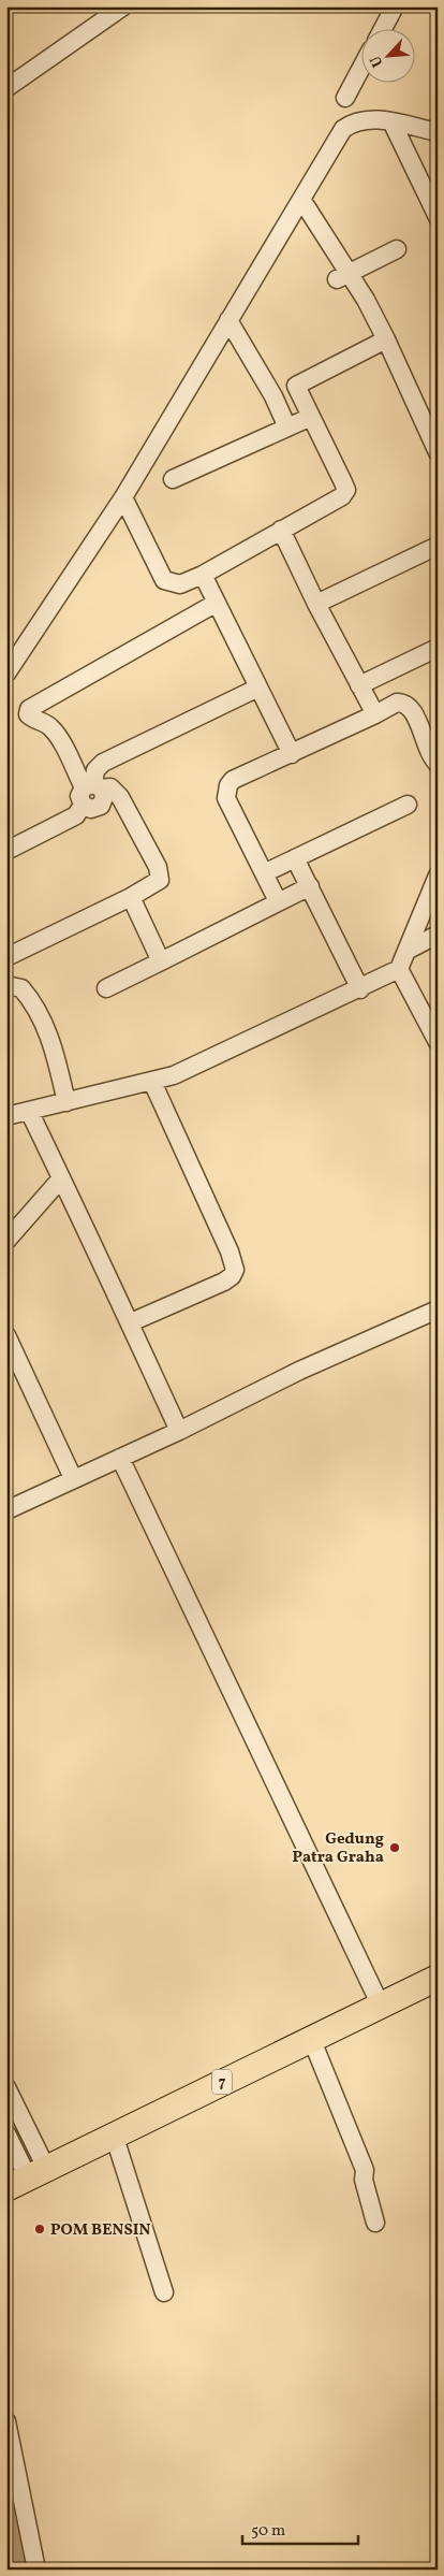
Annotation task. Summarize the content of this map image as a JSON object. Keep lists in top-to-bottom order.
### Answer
{
  "streets": {
    "highway": ["7"]
  },
  "places": ["Gedung Patra Graha", "POM BENSIN"],
  "scale_bar": "50 m",
  "north": "bottom left"
}
